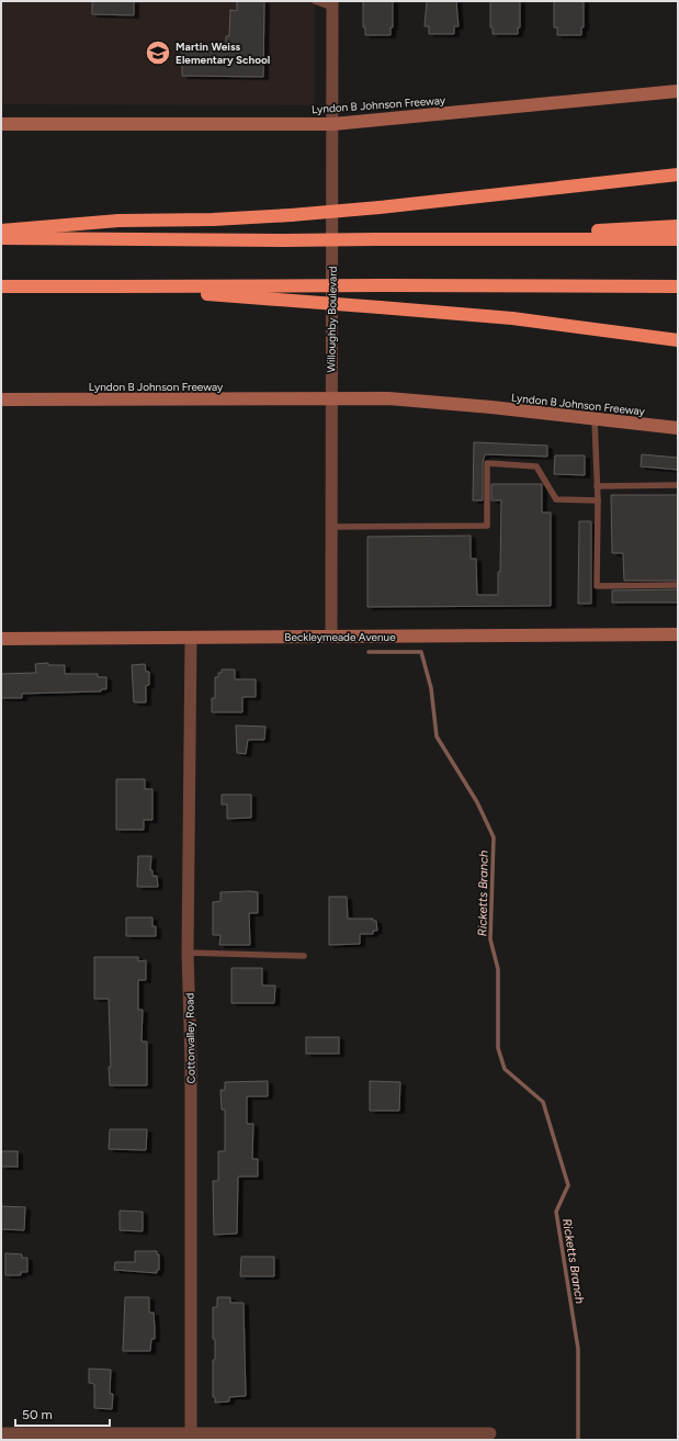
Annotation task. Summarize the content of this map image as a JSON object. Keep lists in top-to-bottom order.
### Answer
{
  "streets": {
    "main road": ["Lyndon B Johnson Freeway", "Beckleymeade Avenue"],
    "street": ["Willoughby Boulevard", "Cottonvalley Road"]
  },
  "crossings": [
    ["Lyndon B Johnson Freeway", "Willoughby Boulevard"],
    ["Willoughby Boulevard", "Beckleymeade Avenue"],
    ["Beckleymeade Avenue", "Cottonvalley Road"]
  ],
  "water": ["Ricketts Branch"],
  "places": {
    "school or university": ["Martin Weiss Elementary School"]
  },
  "scale_bar": "50 m"
}
